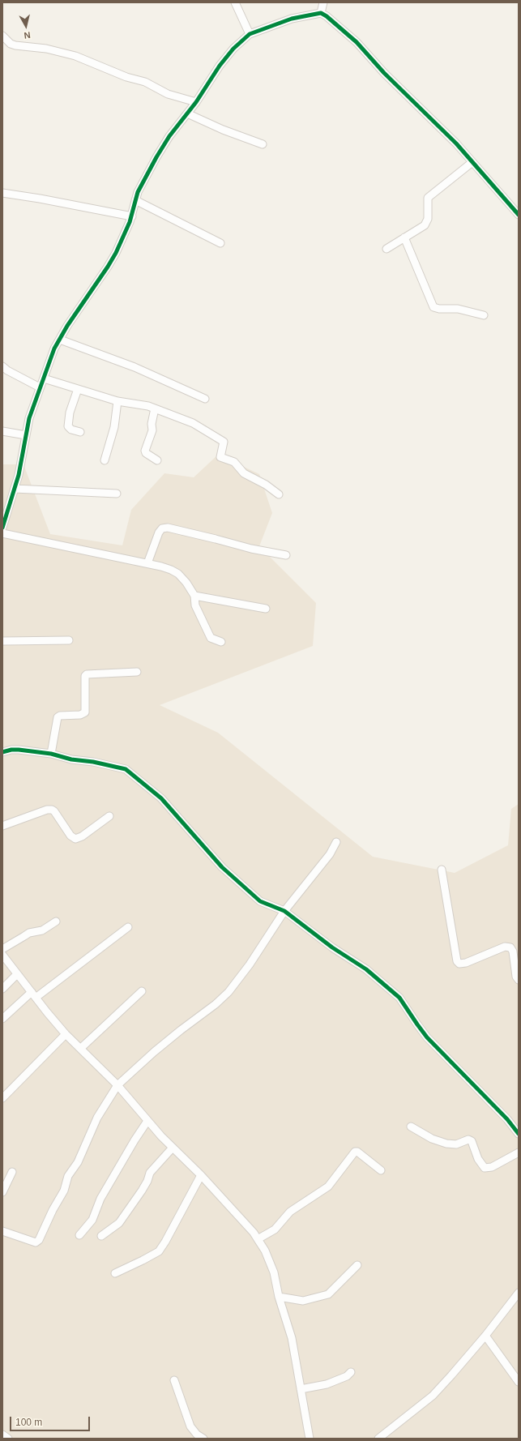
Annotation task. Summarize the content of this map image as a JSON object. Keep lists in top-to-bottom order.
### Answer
{
  "scale_bar": "100 m",
  "north": "bottom"
}
